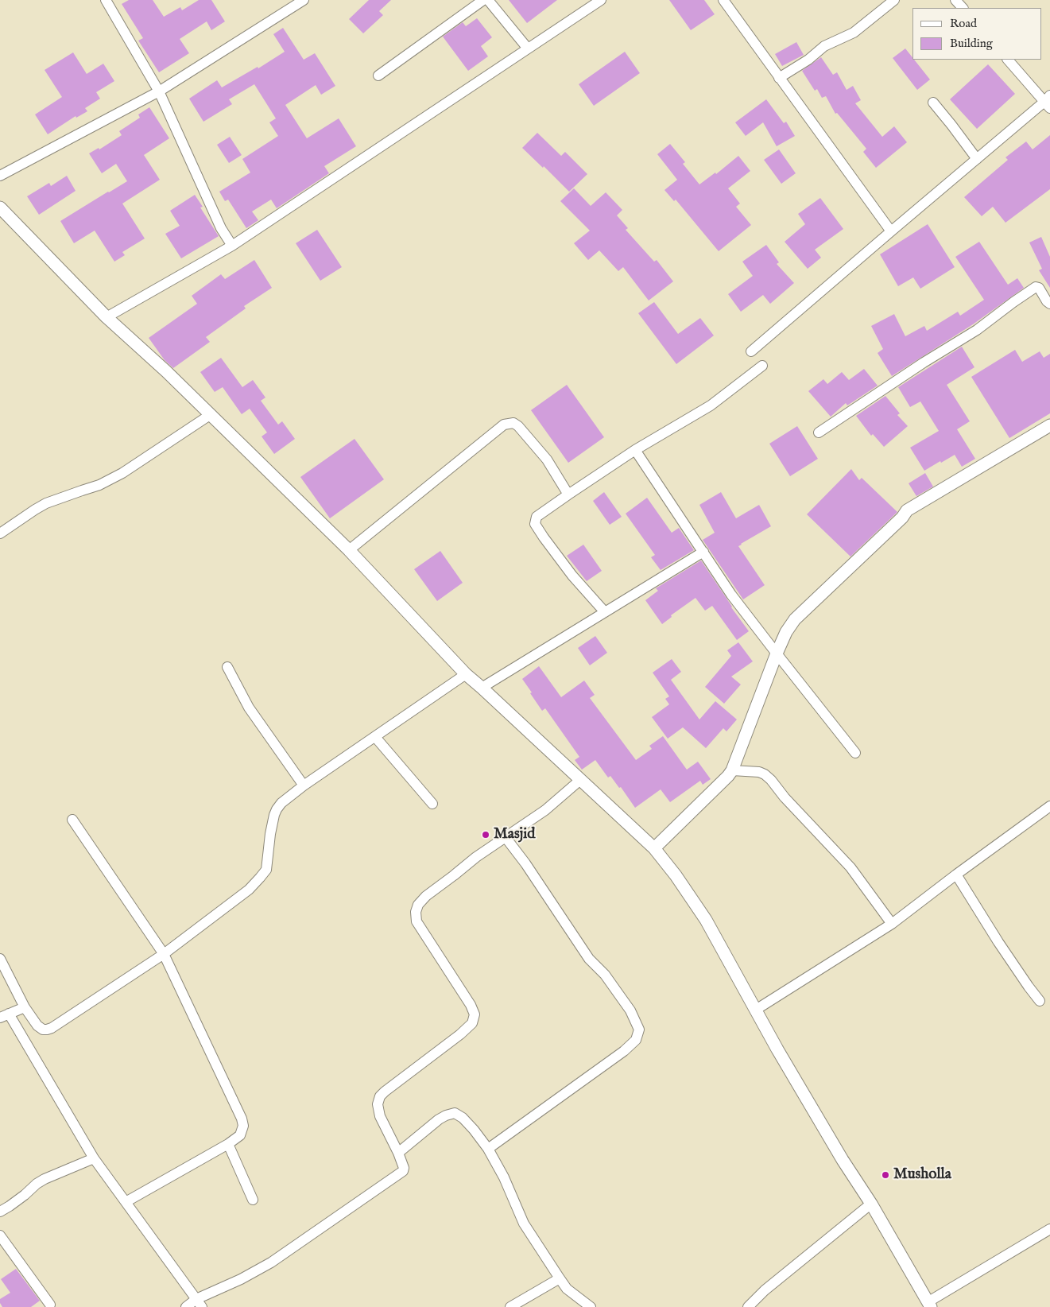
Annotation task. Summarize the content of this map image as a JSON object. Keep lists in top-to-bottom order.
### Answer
{
  "places": ["Masjid", "Musholla"],
  "legend": ["Road", "Building"]
}
